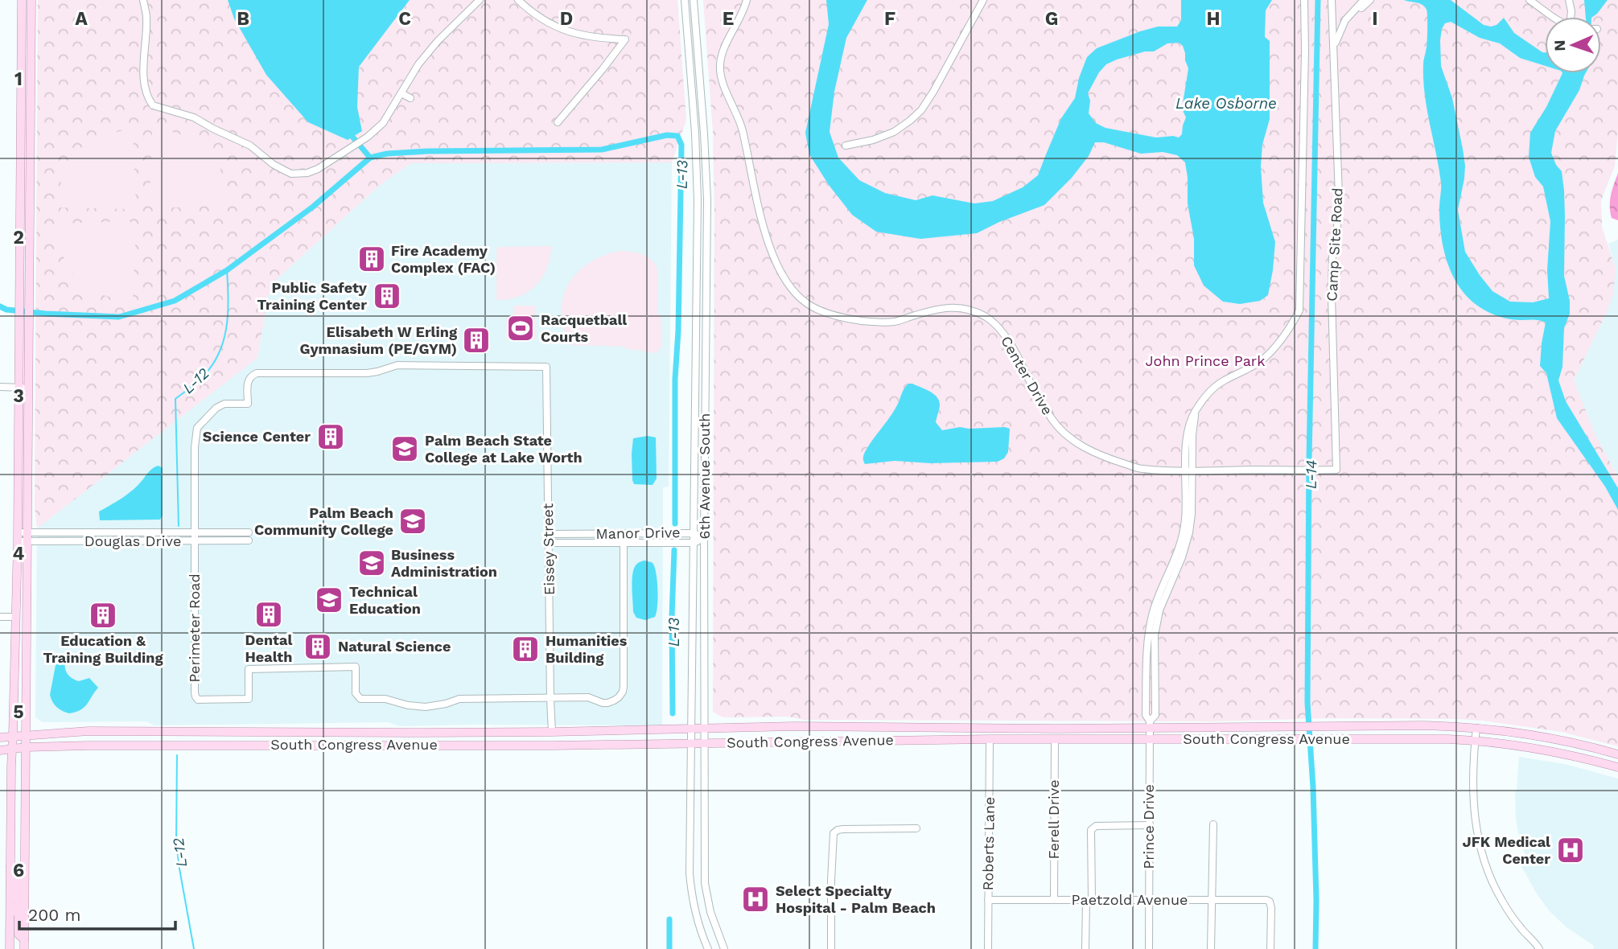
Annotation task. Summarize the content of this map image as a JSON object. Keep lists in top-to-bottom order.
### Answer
{
  "streets": {
    "main road": ["South Congress Avenue"],
    "street": [
      "Camp Site Road",
      "Center Drive",
      "6th Avenue South",
      "Manor Drive",
      "Douglas Drive",
      "Eissey Street",
      "Perimeter Road",
      "Ferell Drive",
      "Prince Drive",
      "Roberts Lane",
      "Paetzold Avenue"
    ]
  },
  "crossings": [
    ["Camp Site Road", "Center Drive"],
    ["Center Drive", "Prince Drive"],
    ["6th Avenue South", "Manor Drive"],
    ["6th Avenue South", "South Congress Avenue"],
    ["Manor Drive", "Eissey Street"],
    ["Manor Drive", "Perimeter Road"],
    ["Douglas Drive", "Perimeter Road"],
    ["Eissey Street", "Perimeter Road"],
    ["Eissey Street", "South Congress Avenue"],
    ["South Congress Avenue", "Ferell Drive"],
    ["South Congress Avenue", "Prince Drive"],
    ["South Congress Avenue", "Roberts Lane"],
    ["Ferell Drive", "Paetzold Avenue"],
    ["Prince Drive", "Paetzold Avenue"],
    ["Roberts Lane", "Paetzold Avenue"]
  ],
  "water": [
    "Lake Osborne",
    "L-13",
    "L-12",
    "L-14"
  ],
  "parks": ["John Prince Park"],
  "places": {
    "building": [
      "Fire Academy Complex (FAC)",
      "Public Safety Training Center",
      "Elisabeth W Erling Gymnasium (PE/GYM)",
      "Science Center",
      "Dental Health",
      "Education & Training Building",
      "Natural Science",
      "Humanities Building"
    ],
    "sports": ["Racquetball Courts"],
    "school or university": [
      "Palm Beach State College at Lake Worth",
      "Palm Beach Community College",
      "Business Administration",
      "Technical Education"
    ],
    "hospital": ["JFK Medical Center", "Select Specialty Hospital - Palm Beach"]
  },
  "scale_bar": "200 m",
  "north": "left",
  "grid": {
    "columns": [
      "A",
      "B",
      "C",
      "D",
      "E",
      "F",
      "G",
      "H",
      "I"
    ],
    "rows": [
      "1",
      "2",
      "3",
      "4",
      "5",
      "6"
    ]
  }
}
